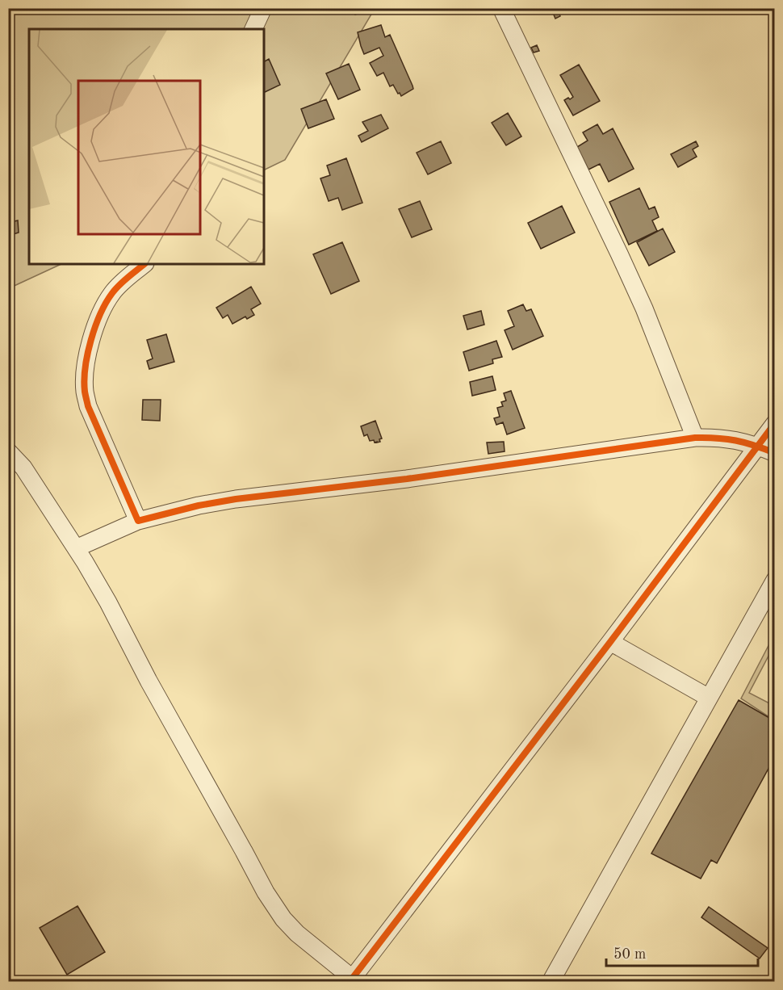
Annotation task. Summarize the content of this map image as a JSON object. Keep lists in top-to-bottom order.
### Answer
{
  "scale_bar": "50 m"
}
